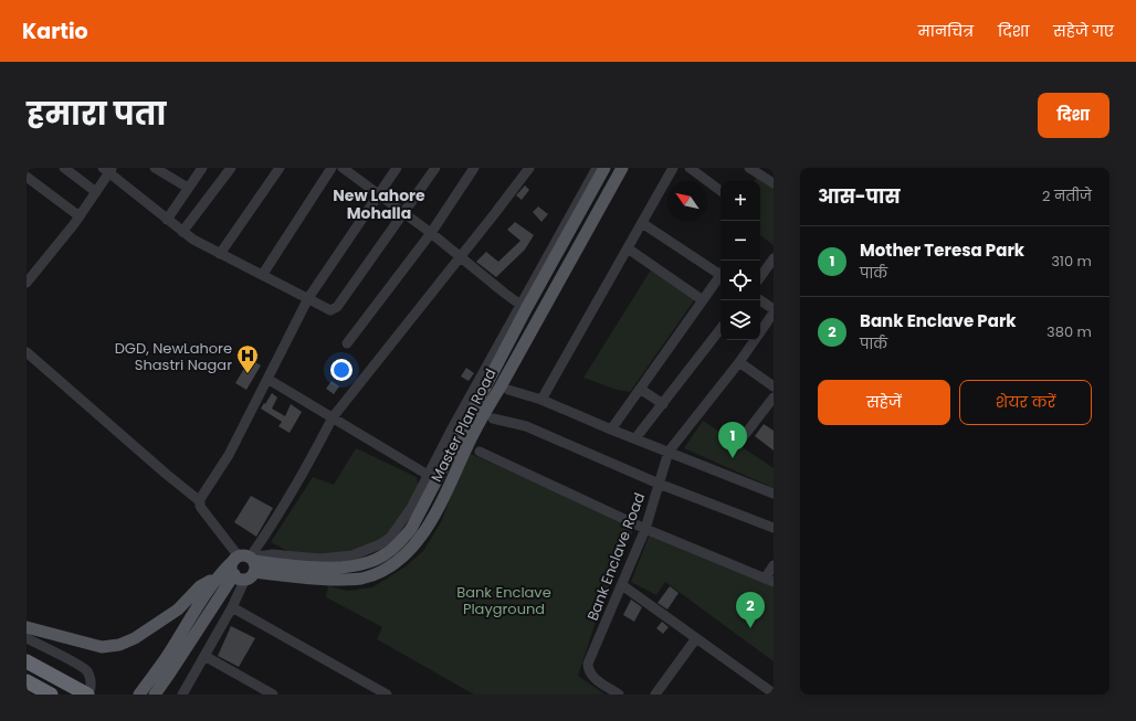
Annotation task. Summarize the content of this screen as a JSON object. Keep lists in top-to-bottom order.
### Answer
{
  "streets": {
    "main road": ["Master Plan Road"],
    "street": ["Bank Enclave Road"]
  },
  "districts": ["New Lahore Mohalla"],
  "parks": ["Bank Enclave Playground"],
  "places": {
    "hospital": ["DGD, NewLahore Shastri Nagar"]
  },
  "north": "top left",
  "page": {
    "header": "Kartio",
    "nav": ["मानचित्र", "दिशा", "सहेजे गए"],
    "title": "हमारा पता",
    "buttons": [
      "दिशा",
      ["सहेजें", "शेयर करें"]
    ],
    "heading": ["आस-पास", "2 नतीजे"],
    "map_buttons": ["+", "−"],
    "list": [
      {
        "mark": "1",
        "name": "Mother Teresa Park",
        "note": "पार्क",
        "value": "310 m"
      },
      {
        "mark": "2",
        "name": "Bank Enclave Park",
        "note": "पार्क",
        "value": "380 m"
      }
    ],
    "pins": ["1", "2"]
  }
}
